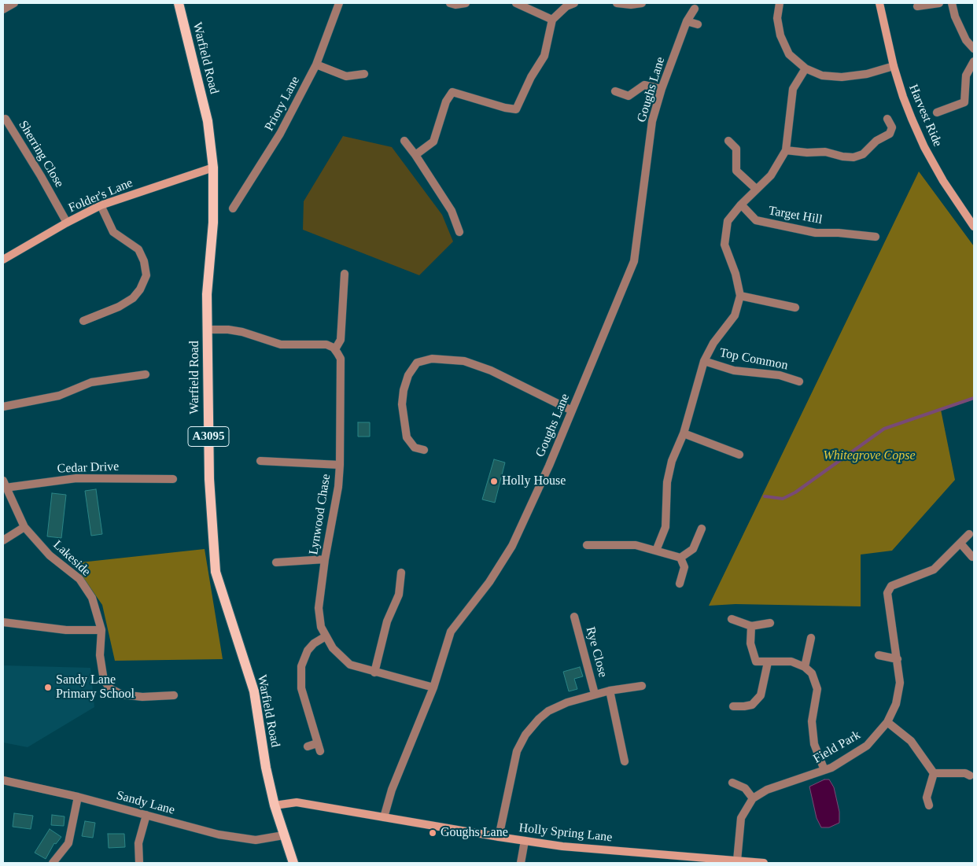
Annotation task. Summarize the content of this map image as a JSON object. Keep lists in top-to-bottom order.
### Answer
{
  "streets": {
    "main road": ["Warfield Road", "A3095"],
    "street": [
      "Goughs Lane",
      "Priory Lane",
      "Harvest Ride",
      "Sherring Close",
      "Folder's Lane",
      "Target Hill",
      "Top Common",
      "Cedar Drive",
      "Lynwood Chase",
      "Lakeside",
      "Rye Close",
      "Field Park",
      "Sandy Lane",
      "Holly Spring Lane"
    ]
  },
  "crossings": [
    ["Warfield Road", "Folder's Lane"],
    ["Warfield Road", "Sandy Lane"],
    ["Warfield Road", "Holly Spring Lane"],
    ["Goughs Lane", "Lynwood Chase"],
    ["Goughs Lane", "Holly Spring Lane"],
    ["Sherring Close", "Folder's Lane"],
    ["Target Hill", "Top Common"],
    ["Cedar Drive", "Lakeside"],
    ["Field Park", "Holly Spring Lane"]
  ],
  "parks": ["Whitegrove Copse"],
  "places": ["Holly House", "Sandy Lane Primary School", "Goughs Lane"]
}
